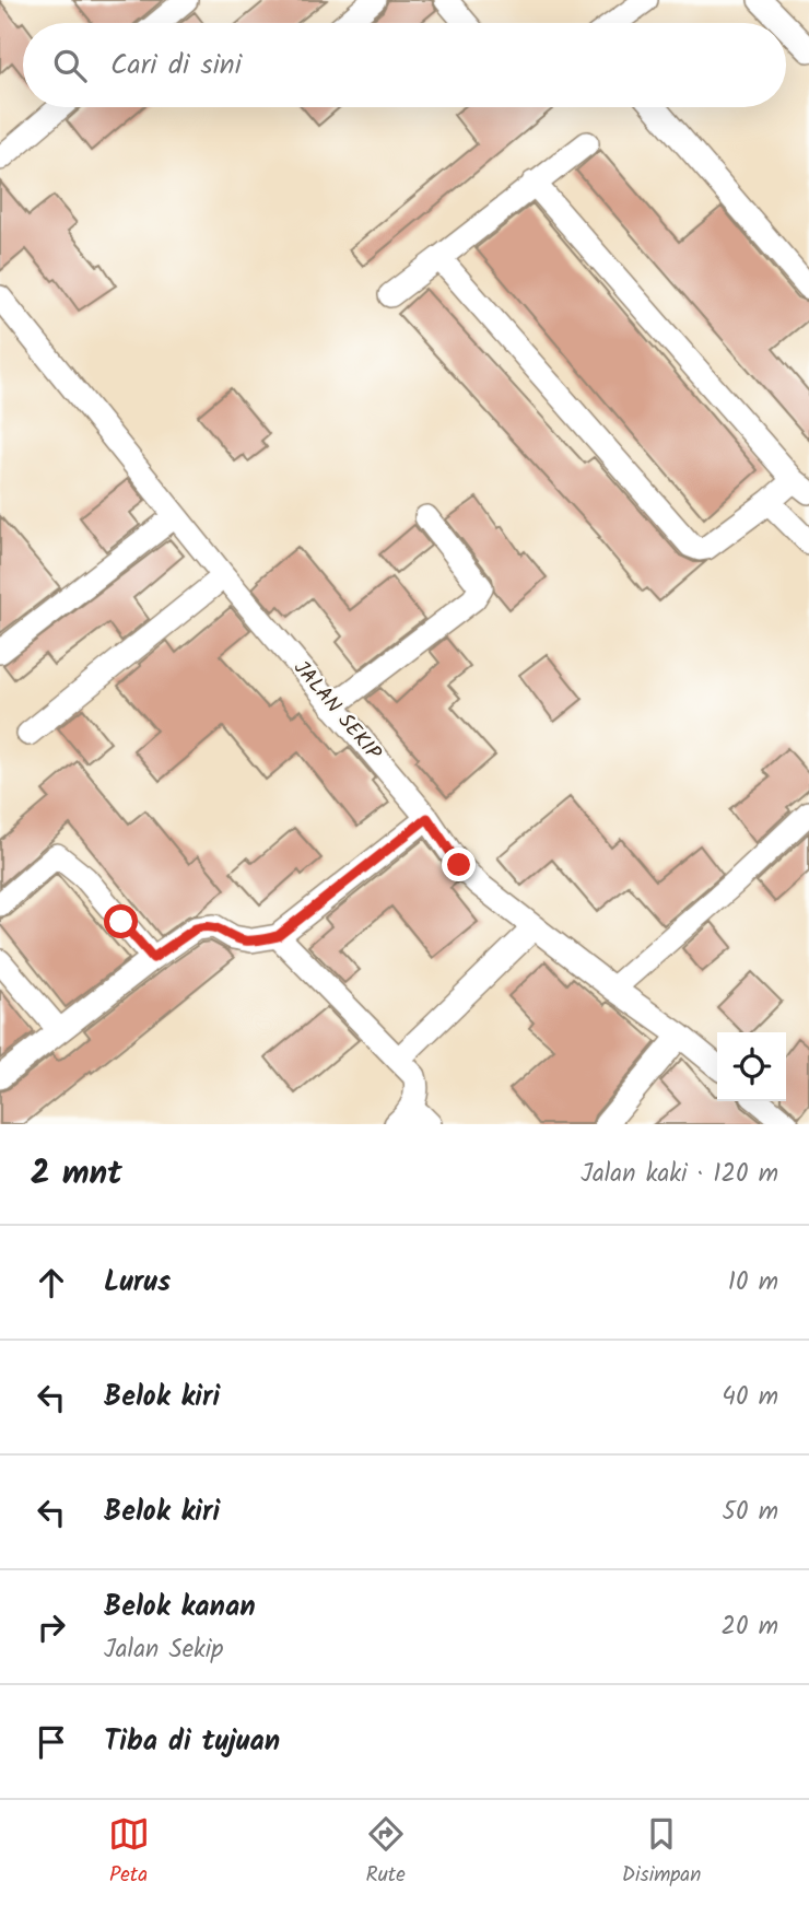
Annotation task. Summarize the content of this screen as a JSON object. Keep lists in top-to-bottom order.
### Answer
{
  "streets": {
    "street": ["JALAN SEKIP"]
  },
  "page": {
    "search": "Cari di sini",
    "heading": ["2 mnt", "Jalan kaki · 120 m"],
    "list": [
      ["Lurus", "10 m"],
      ["Belok kiri", "40 m"],
      ["Belok kiri", "50 m"],
      ["Belok kanan", "Jalan Sekip", "20 m"],
      "Tiba di tujuan"
    ],
    "nav": ["Peta", "Rute", "Disimpan"]
  }
}
